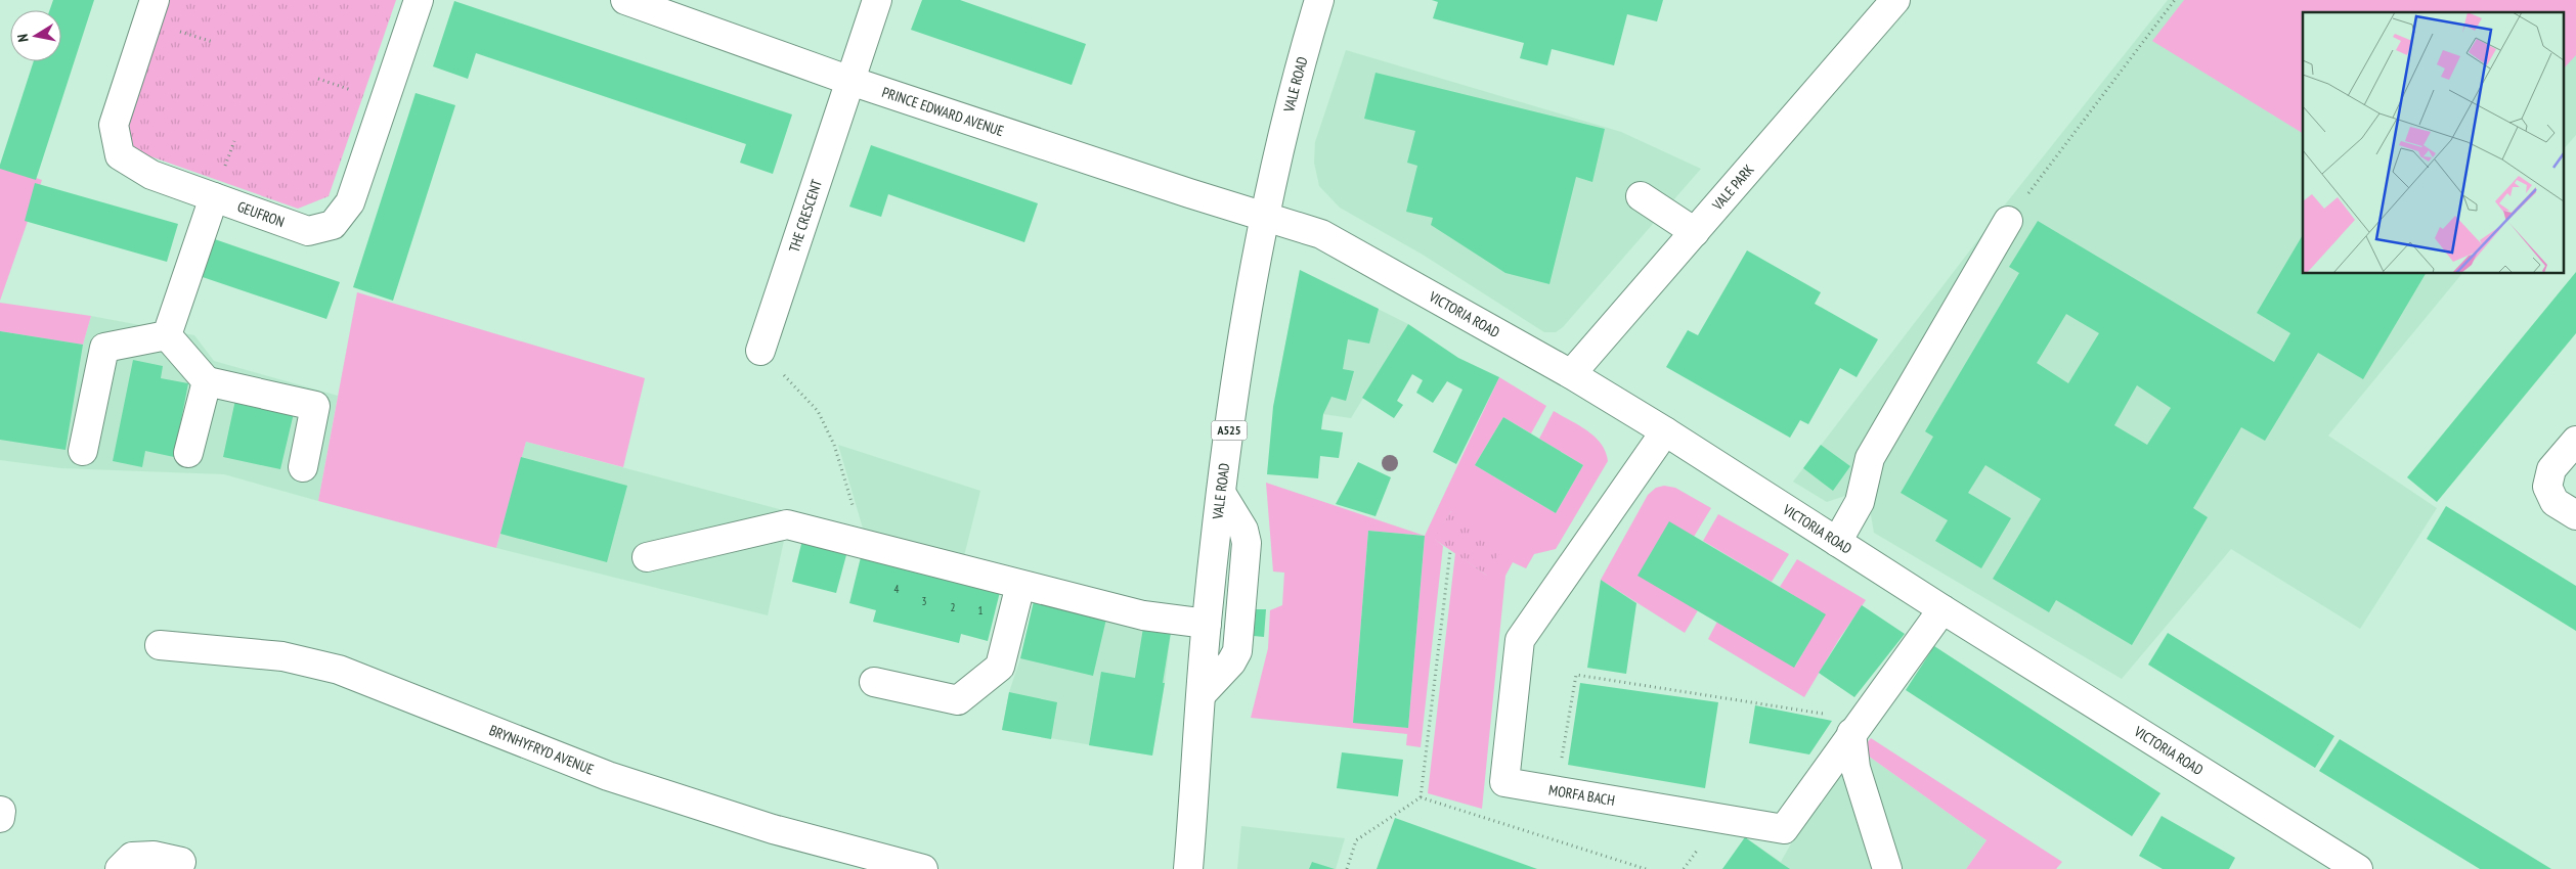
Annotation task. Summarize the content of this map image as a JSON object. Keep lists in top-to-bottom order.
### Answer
{
  "streets": {
    "street": [
      "VALE ROAD",
      "PRINCE EDWARD AVENUE",
      "VALE PARK",
      "GEUFRON",
      "THE CRESCENT",
      "VICTORIA ROAD",
      "A525",
      "BRYNHYFRYD AVENUE",
      "MORFA BACH"
    ]
  },
  "crossings": [
    ["VALE ROAD", "PRINCE EDWARD AVENUE"],
    ["VALE ROAD", "VICTORIA ROAD"],
    ["PRINCE EDWARD AVENUE", "THE CRESCENT"],
    ["PRINCE EDWARD AVENUE", "VICTORIA ROAD"],
    ["VALE PARK", "VICTORIA ROAD"],
    ["VICTORIA ROAD", "MORFA BACH"]
  ],
  "house_numbers": [
    "4",
    "3",
    "2",
    "1"
  ],
  "north": "left"
}
